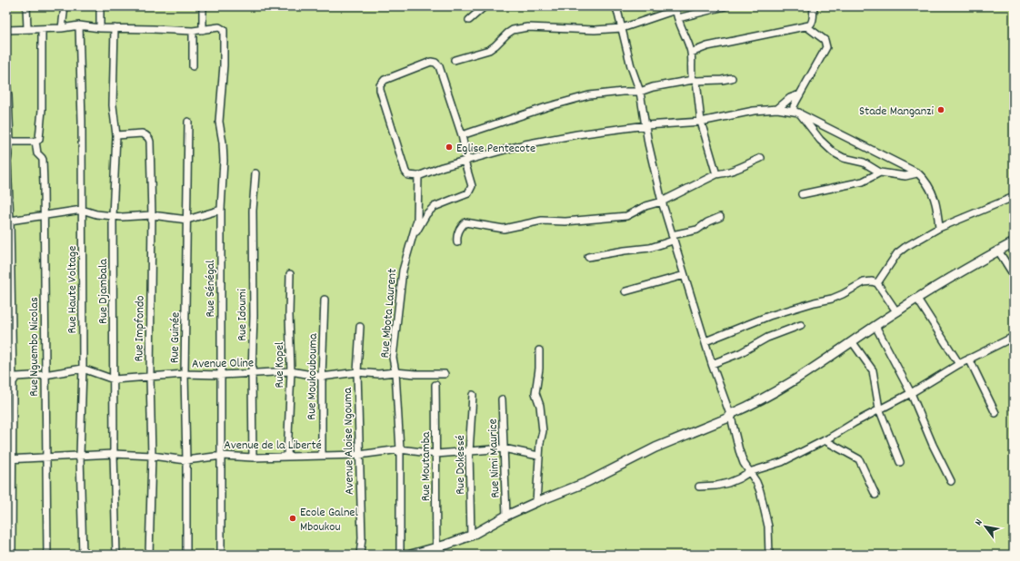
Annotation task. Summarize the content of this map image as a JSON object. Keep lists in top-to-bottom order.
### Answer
{
  "streets": {
    "street": [
      "Rue Sénégal",
      "Rue Haute Voltage",
      "Rue Djambala",
      "Rue Mbota Laurent",
      "Rue Idoumi",
      "Rue Impfondo",
      "Rue Guinée",
      "Rue Nguembo Nicolas",
      "Avenue Oline",
      "Rue Kopel",
      "Rue Moukoubouma",
      "Avenue Aloise Ngouma",
      "Avenue de la Liberté",
      "Rue Nimi Maurice",
      "Rue Dokessé",
      "Rue Moutamba"
    ]
  },
  "crossings": [
    ["Rue Sénégal", "Avenue Oline"],
    ["Rue Sénégal", "Avenue de la Liberté"],
    ["Rue Haute Voltage", "Avenue Oline"],
    ["Rue Haute Voltage", "Avenue de la Liberté"],
    ["Rue Djambala", "Rue Impfondo"],
    ["Rue Djambala", "Avenue Oline"],
    ["Rue Djambala", "Avenue de la Liberté"],
    ["Rue Mbota Laurent", "Avenue Oline"],
    ["Rue Mbota Laurent", "Avenue de la Liberté"],
    ["Rue Idoumi", "Avenue Oline"],
    ["Rue Idoumi", "Avenue de la Liberté"],
    ["Rue Impfondo", "Avenue Oline"],
    ["Rue Impfondo", "Avenue de la Liberté"],
    ["Rue Guinée", "Avenue Oline"],
    ["Rue Guinée", "Avenue de la Liberté"],
    ["Rue Nguembo Nicolas", "Avenue Oline"],
    ["Rue Nguembo Nicolas", "Avenue de la Liberté"],
    ["Avenue Oline", "Rue Kopel"],
    ["Avenue Oline", "Rue Moukoubouma"],
    ["Avenue Oline", "Avenue Aloise Ngouma"],
    ["Rue Kopel", "Avenue de la Liberté"],
    ["Rue Moukoubouma", "Avenue de la Liberté"],
    ["Avenue Aloise Ngouma", "Avenue de la Liberté"],
    ["Avenue de la Liberté", "Rue Nimi Maurice"],
    ["Avenue de la Liberté", "Rue Dokessé"],
    ["Avenue de la Liberté", "Rue Moutamba"]
  ],
  "places": ["Stade Manganzi", "Eglise Pentecote", "Ecole Galnel Mboukou"],
  "north": "top left"
}
